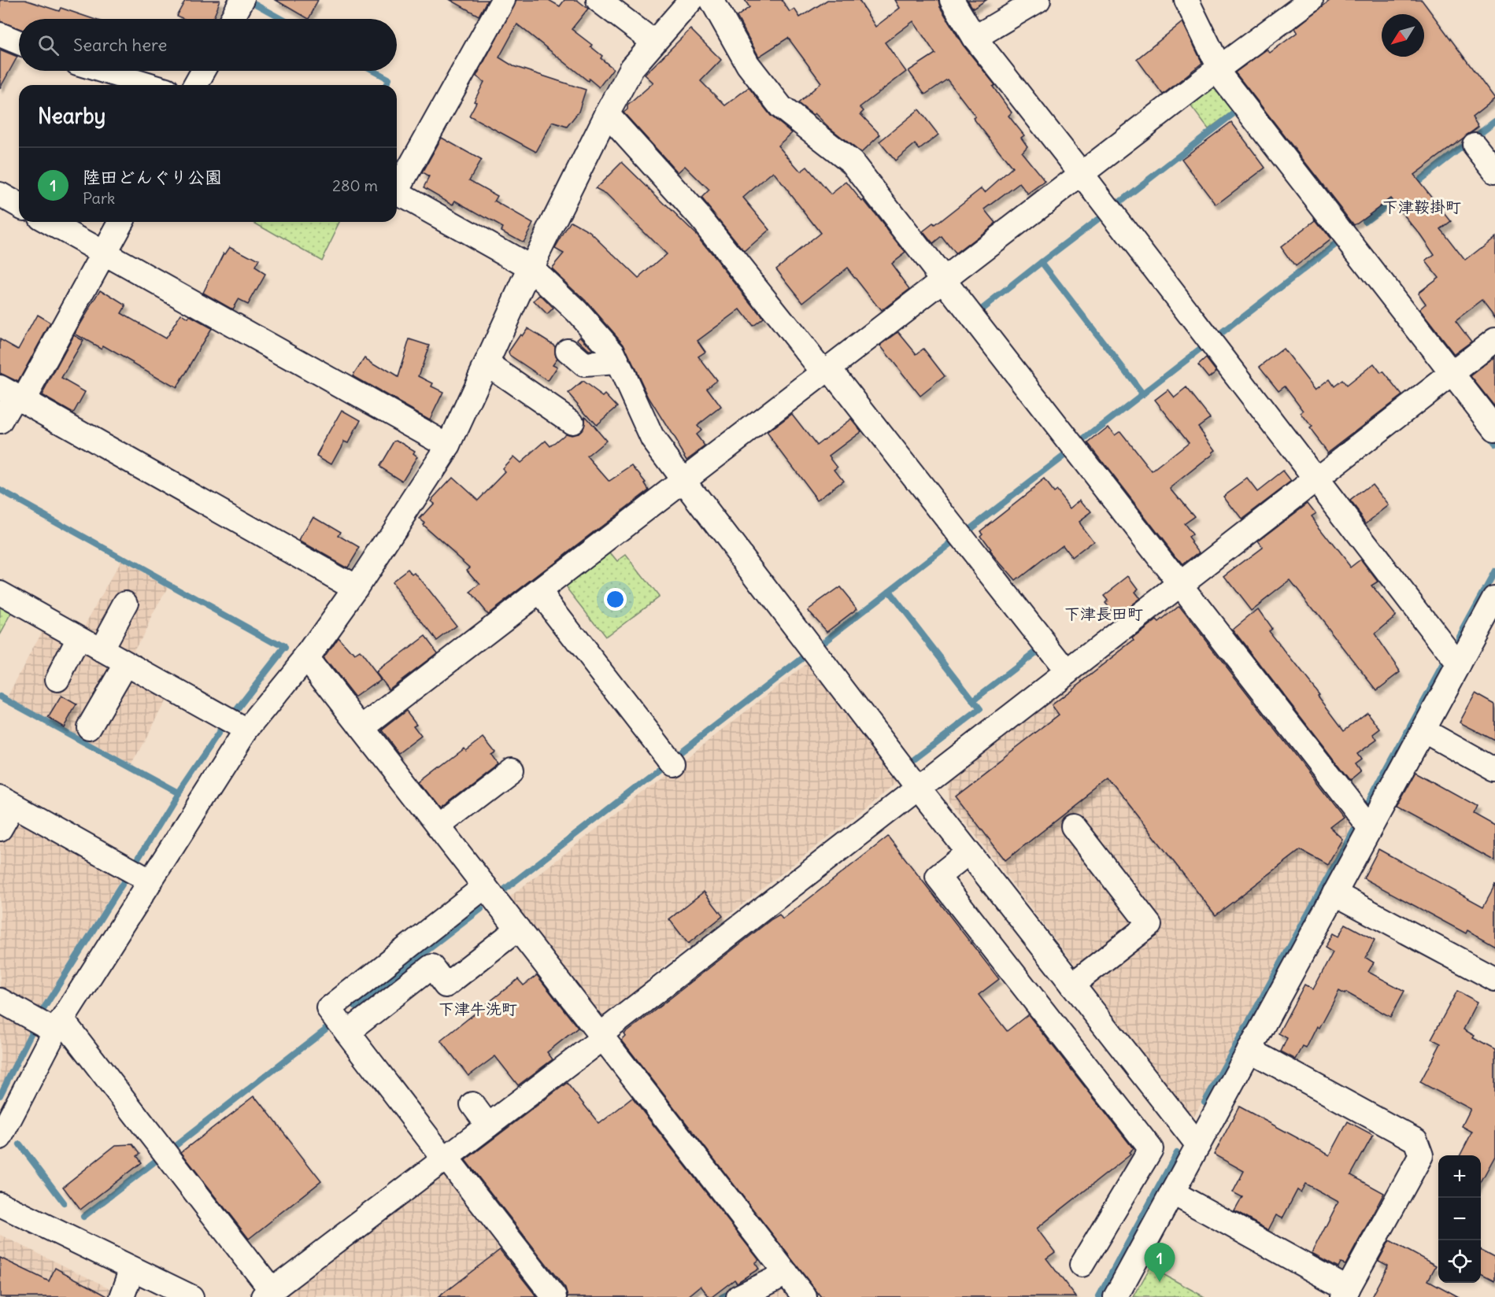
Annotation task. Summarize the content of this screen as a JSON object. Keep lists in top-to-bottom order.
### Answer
{
  "districts": ["下津鞍掛町", "下津長田町", "下津牛洗町"],
  "north": "bottom left",
  "page": {
    "search": "Search here",
    "heading": "Nearby",
    "list": [
      {
        "mark": "1",
        "name": "陸田どんぐり公園",
        "note": "Park",
        "value": "280 m"
      }
    ],
    "map_buttons": ["+", "−"],
    "pins": "1"
  }
}
